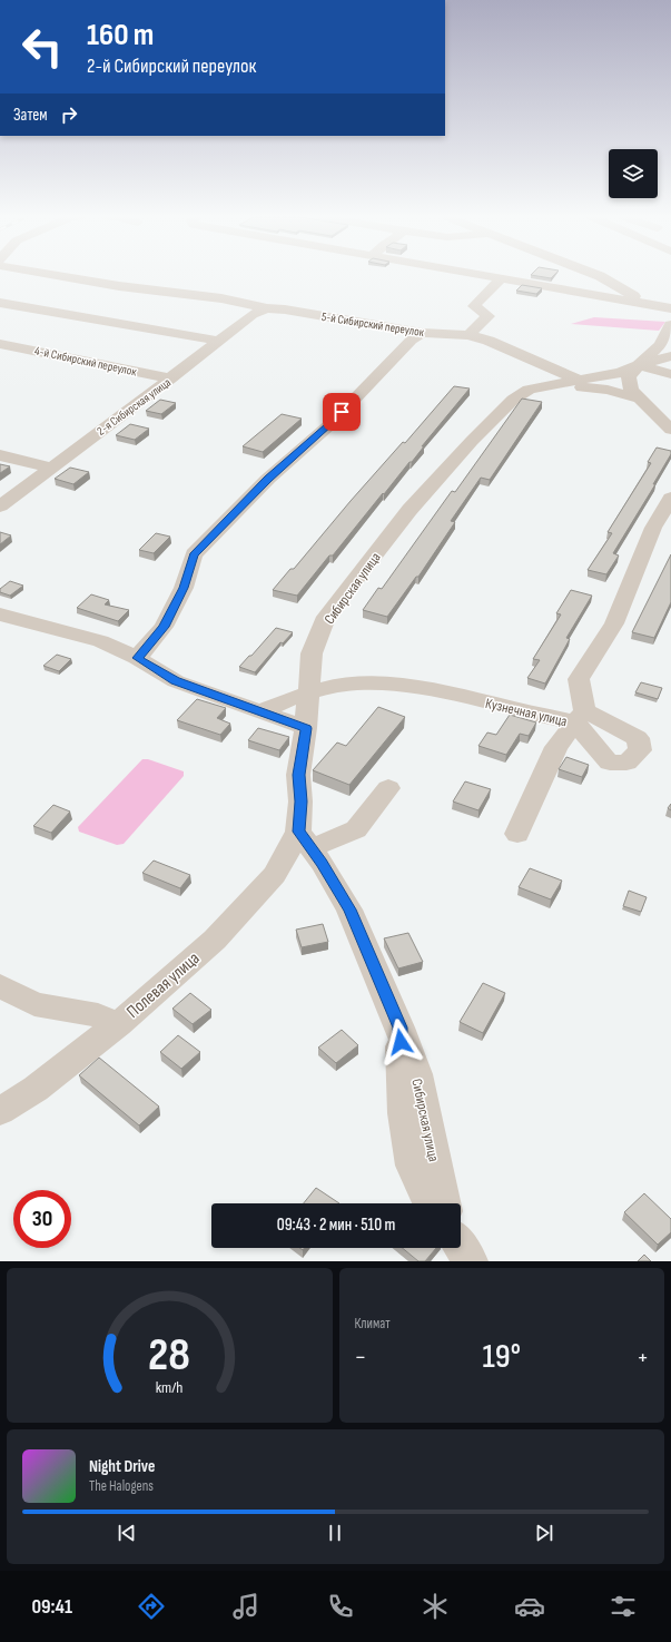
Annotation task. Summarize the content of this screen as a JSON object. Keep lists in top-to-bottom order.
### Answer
{
  "streets": {
    "street": [
      "5-й Сибирский переулок",
      "4-й Сибирский переулок",
      "2-я Сибирская улица",
      "Сибирская улица",
      "Кузнечная улица",
      "Полевая улица"
    ]
  },
  "crossings": [
    ["5-й Сибирский переулок", "2-я Сибирская улица"],
    ["4-й Сибирский переулок", "2-я Сибирская улица"],
    ["Сибирская улица", "Кузнечная улица"],
    ["Сибирская улица", "Полевая улица"]
  ],
  "page": {
    "turn": ["160 m", "2-й Сибирский переулок"],
    "then": "Затем",
    "limit": "30",
    "trip": "09:43 · 2 мин · 510 m",
    "tile": "Климат",
    "heat": ["−", "19°", "+"],
    "song": ["Night Drive", "The Halogens"],
    "tabs": "09:41",
    "gauge": ["28", "km/h"]
  }
}
